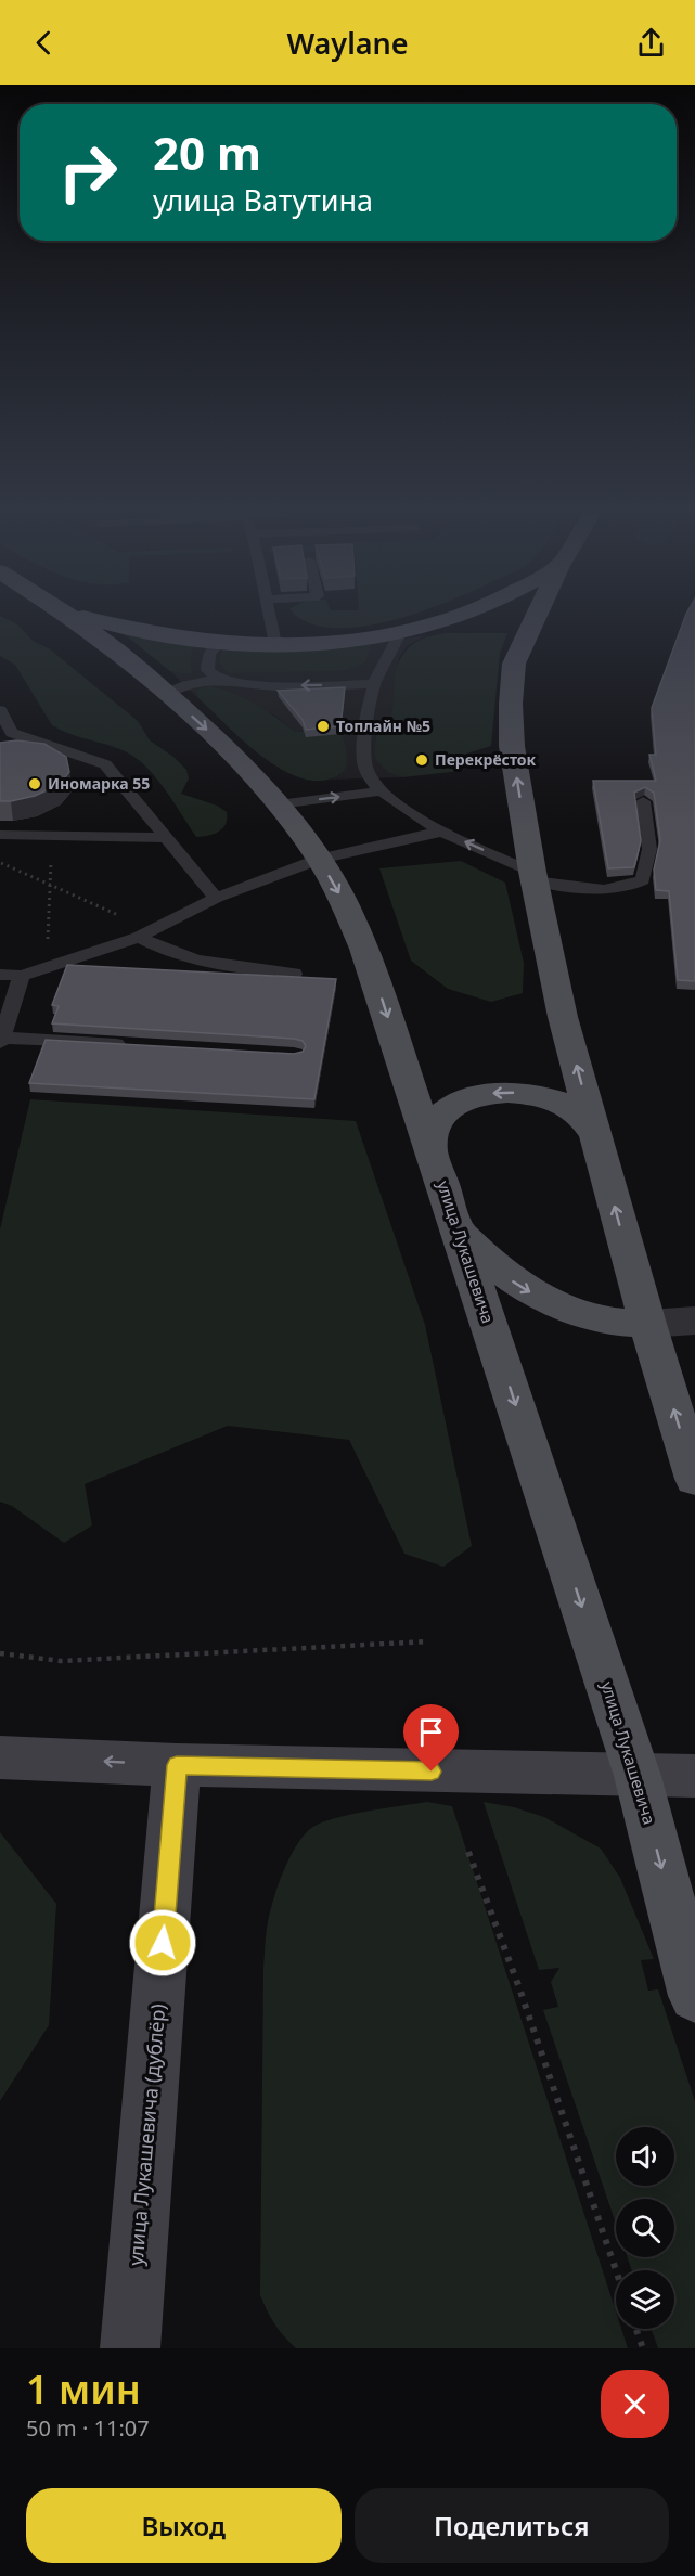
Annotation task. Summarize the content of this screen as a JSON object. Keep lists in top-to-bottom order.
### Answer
{
  "streets": {
    "main road": ["улица Лукашевича", "улица Лукашевича (дублёр)"]
  },
  "places": ["Топлайн №5", "Перекрёсток", "Иномарка 55"],
  "page": {
    "header": "Waylane",
    "turn": ["20 m", "улица Ватутина"],
    "heading": ["1 мин", "50 m · 11:07"],
    "buttons": ["Выход", "Поделиться"]
  }
}
